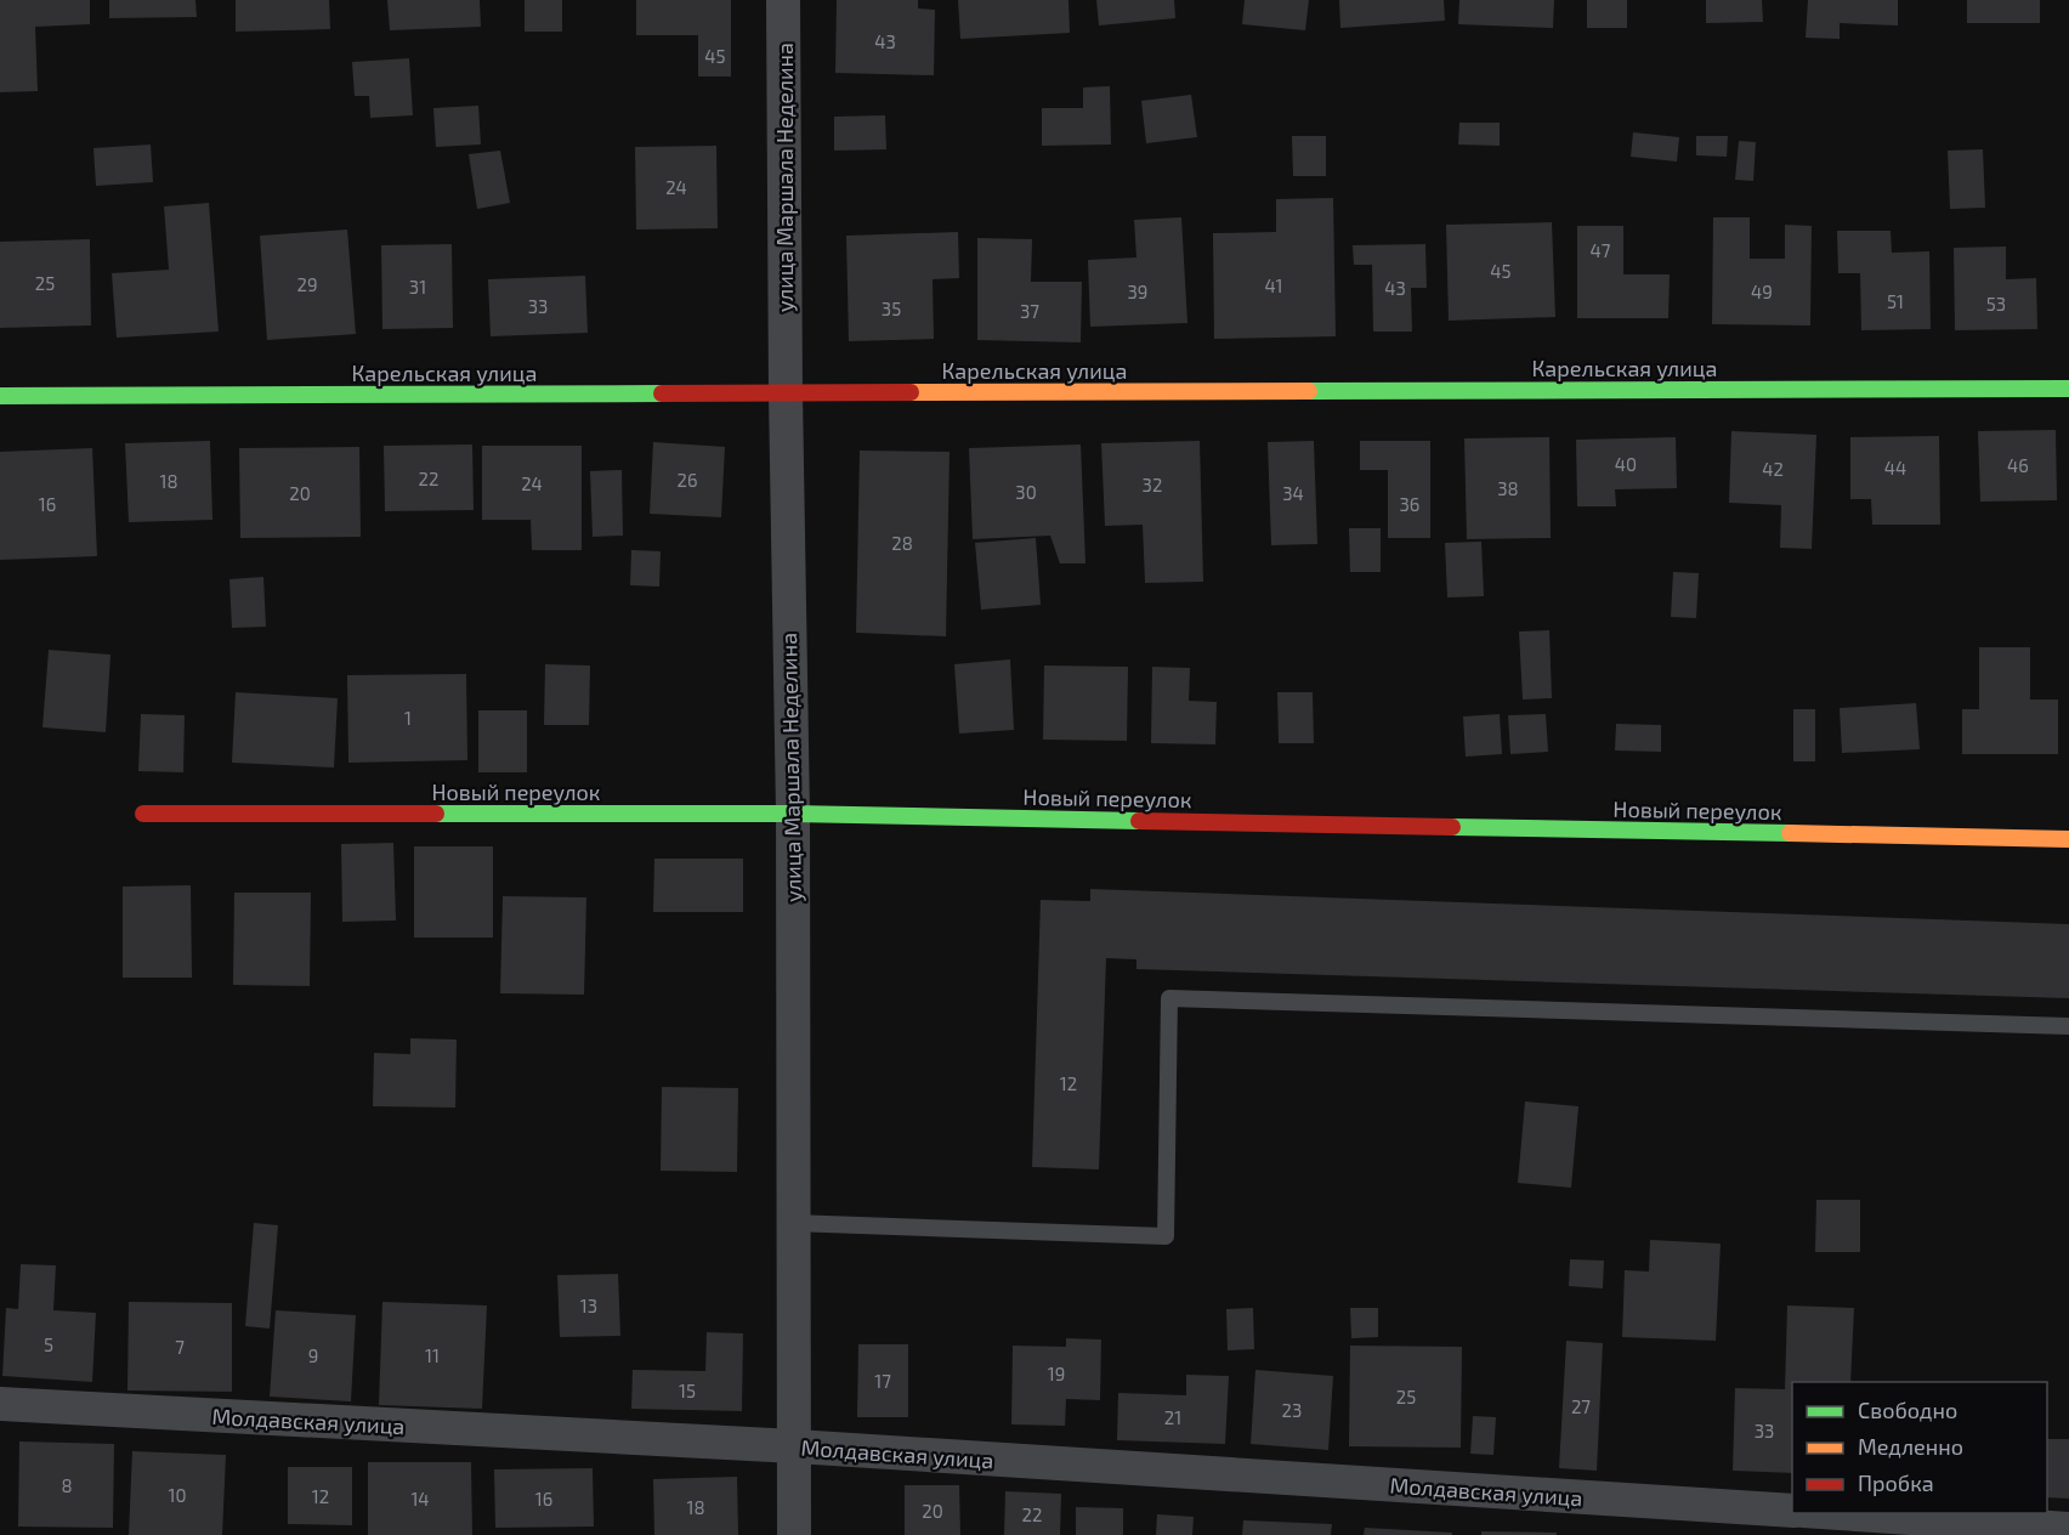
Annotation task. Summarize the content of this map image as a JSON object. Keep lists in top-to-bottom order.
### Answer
{
  "streets": {
    "street": [
      "улица Маршала Неделина",
      "Карельская улица",
      "Новый переулок",
      "Молдавская улица"
    ]
  },
  "crossings": [
    ["улица Маршала Неделина", "Карельская улица"],
    ["улица Маршала Неделина", "Новый переулок"],
    ["улица Маршала Неделина", "Молдавская улица"]
  ],
  "house_numbers": [
    "43",
    "45",
    "24",
    "47",
    "45",
    "25",
    "29",
    "41",
    "31",
    "43",
    "39",
    "49",
    "51",
    "53",
    "33",
    "35",
    "37",
    "40",
    "46",
    "44",
    "42",
    "22",
    "26",
    "18",
    "24",
    "32",
    "38",
    "30",
    "20",
    "34",
    "16",
    "36",
    "28",
    "1",
    "12",
    "13",
    "5",
    "7",
    "9",
    "11",
    "19",
    "17",
    "15",
    "25",
    "27",
    "23",
    "21",
    "33",
    "8",
    "10",
    "12",
    "14",
    "16",
    "18",
    "20",
    "22"
  ],
  "legend": ["Свободно", "Медленно", "Пробка"]
}
